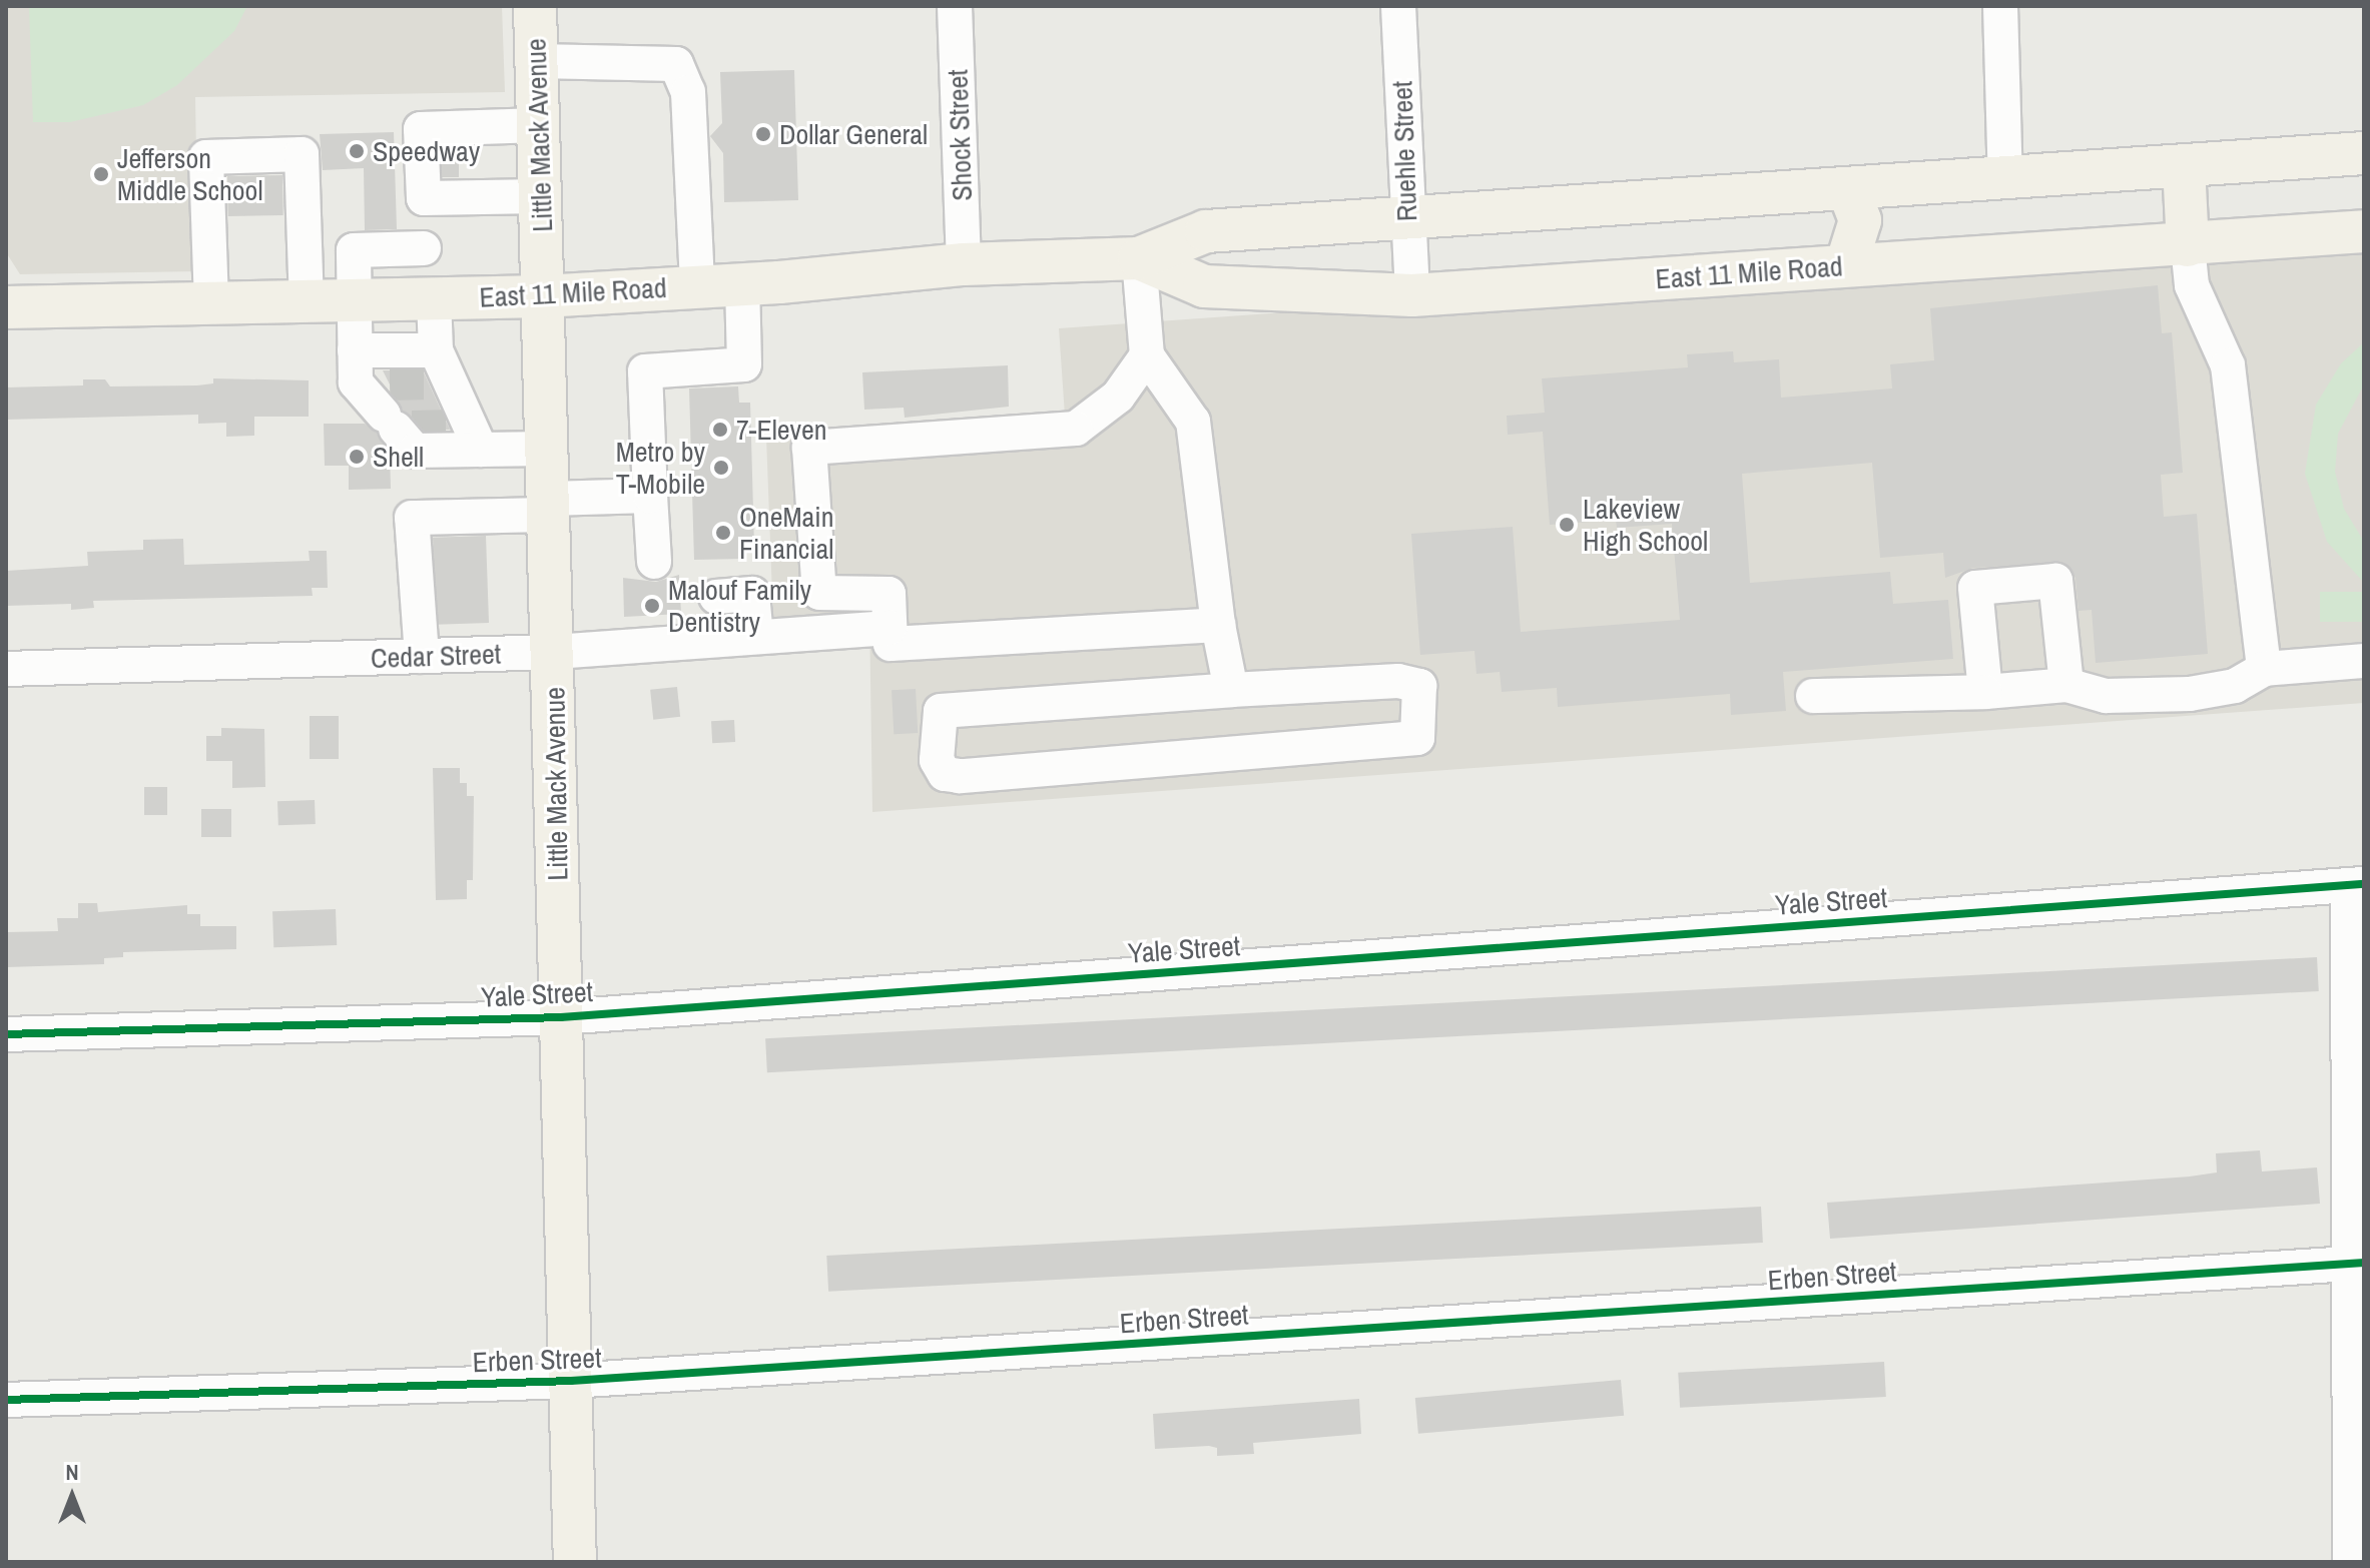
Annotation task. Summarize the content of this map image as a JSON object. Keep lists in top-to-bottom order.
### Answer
{
  "streets": {
    "main road": ["Little Mack Avenue", "East 11 Mile Road"],
    "street": [
      "Shock Street",
      "Ruehle Street",
      "Cedar Street",
      "Yale Street",
      "Erben Street"
    ]
  },
  "crossings": [
    ["Little Mack Avenue", "East 11 Mile Road"],
    ["Little Mack Avenue", "Cedar Street"],
    ["Little Mack Avenue", "Yale Street"],
    ["Little Mack Avenue", "Erben Street"],
    ["Shock Street", "East 11 Mile Road"],
    ["Ruehle Street", "East 11 Mile Road"]
  ],
  "places": [
    "Dollar General",
    "Speedway",
    "Jefferson Middle School",
    "7-Eleven",
    "Shell",
    "Metro by T-Mobile",
    "Lakeview High School",
    "OneMain Financial",
    "Malouf Family Dentistry"
  ],
  "north": "top"
}
